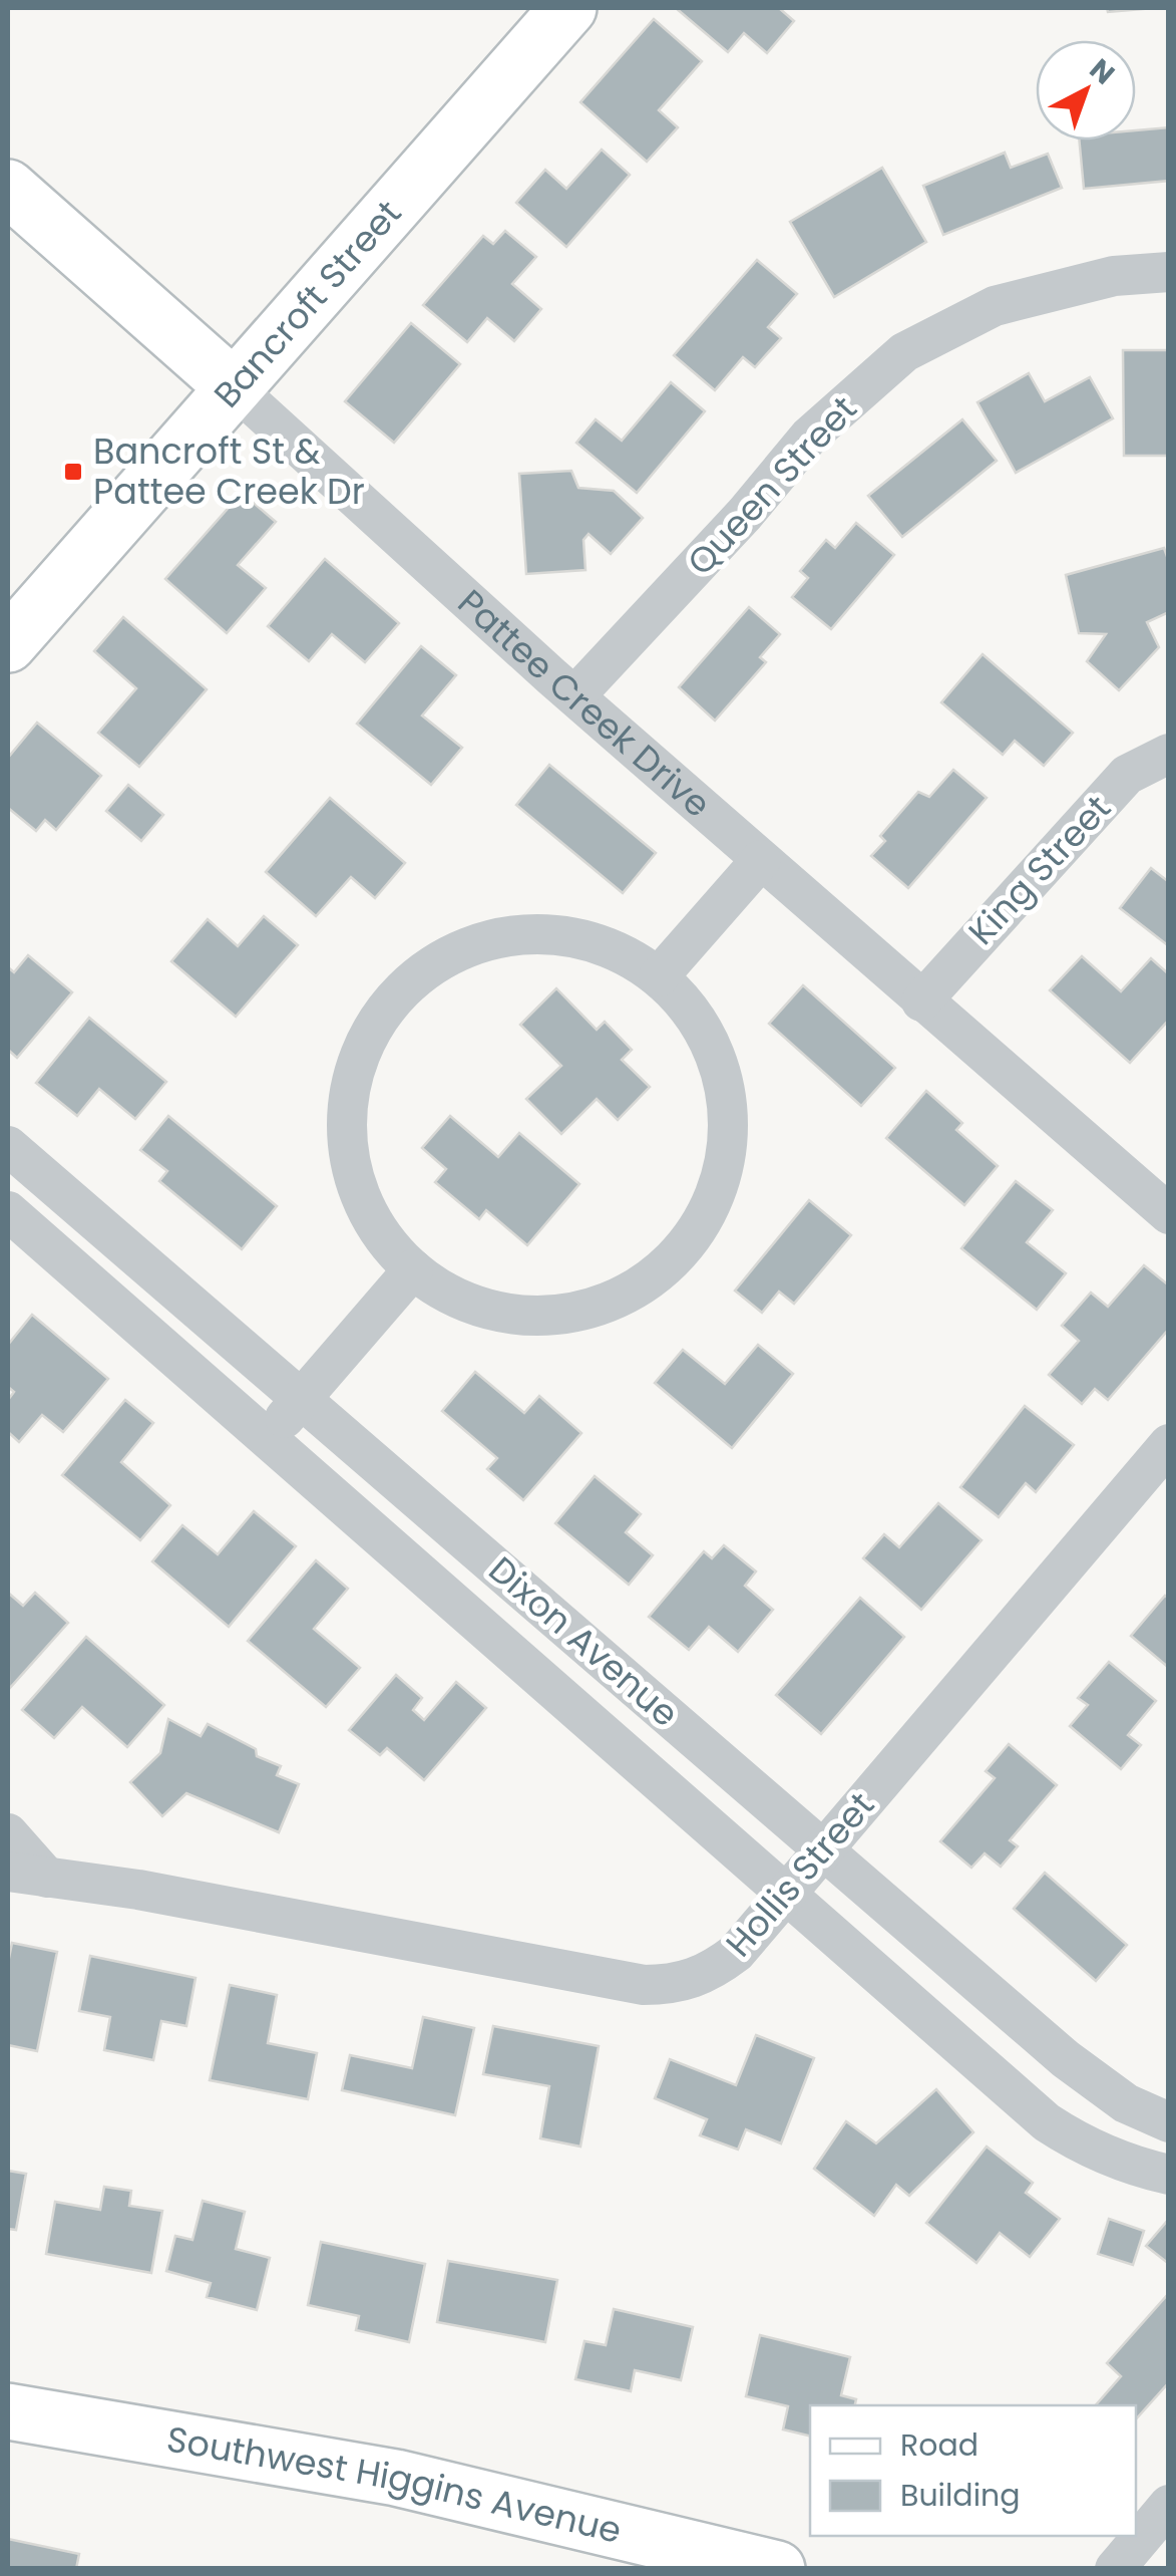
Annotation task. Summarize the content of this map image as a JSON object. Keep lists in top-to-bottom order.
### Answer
{
  "streets": {
    "street": [
      "Bancroft Street",
      "Queen Street",
      "Pattee Creek Drive",
      "King Street",
      "Dixon Avenue",
      "Hollis Street",
      "Southwest Higgins Avenue"
    ]
  },
  "crossings": [
    ["Bancroft Street", "Pattee Creek Drive"],
    ["Queen Street", "Pattee Creek Drive"],
    ["Pattee Creek Drive", "King Street"],
    ["Dixon Avenue", "Hollis Street"]
  ],
  "places": {
    "transit": ["Bancroft St & Pattee Creek Dr"]
  },
  "legend": ["Road", "Building"],
  "north": "top right"
}
